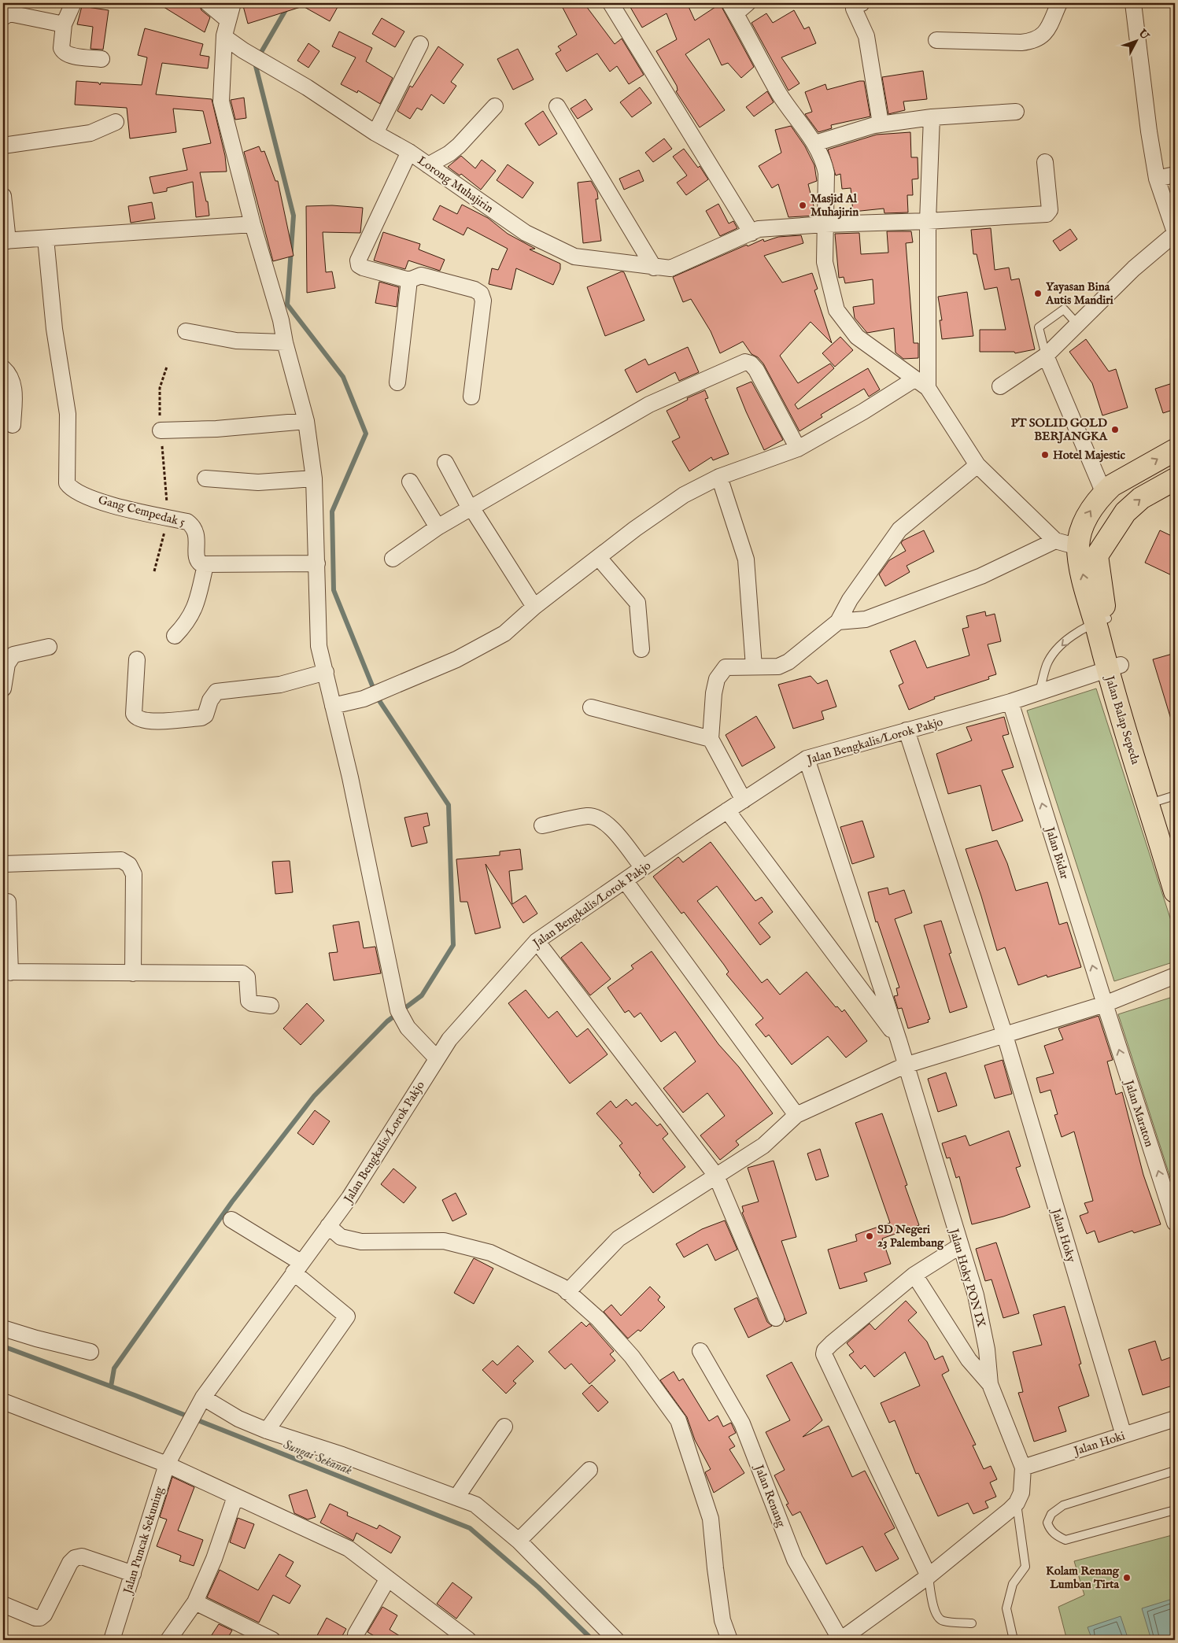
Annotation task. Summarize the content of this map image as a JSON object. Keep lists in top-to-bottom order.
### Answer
{
  "streets": {
    "main road": ["Jalan Balap Sepeda"],
    "street": [
      "Lorong Muhajirin",
      "Gang Cempedak 5",
      "Jalan Bengkalis/Lorok Pakjo",
      "Jalan Bidar",
      "Jalan Maraton",
      "Jalan Hoky",
      "Jalan Hoky PON IX",
      "Jalan Hoki",
      "Jalan Renang",
      "Jalan Puncak Sekuning"
    ]
  },
  "crossings": [
    ["Jalan Balap Sepeda", "Jalan Bengkalis/Lorok Pakjo"],
    ["Jalan Bengkalis/Lorok Pakjo", "Jalan Bidar"],
    ["Jalan Bengkalis/Lorok Pakjo", "Jalan Hoky"],
    ["Jalan Bengkalis/Lorok Pakjo", "Jalan Hoky PON IX"],
    ["Jalan Bengkalis/Lorok Pakjo", "Jalan Puncak Sekuning"],
    ["Jalan Bidar", "Jalan Maraton"],
    ["Jalan Hoky", "Jalan Hoki"],
    ["Jalan Hoky PON IX", "Jalan Hoki"]
  ],
  "one_way": ["Jalan Bidar", "Jalan Maraton"],
  "water": ["Sungai Sekanak"],
  "places": [
    "Masjid Al Muhajirin",
    "Yayasan Bina Autis Mandiri",
    "PT SOLID GOLD BERJANGKA",
    "Hotel Majestic",
    "SD Negeri 23 Palembang",
    "Kolam Renang Lumban Tirta"
  ],
  "north": "top right"
}
